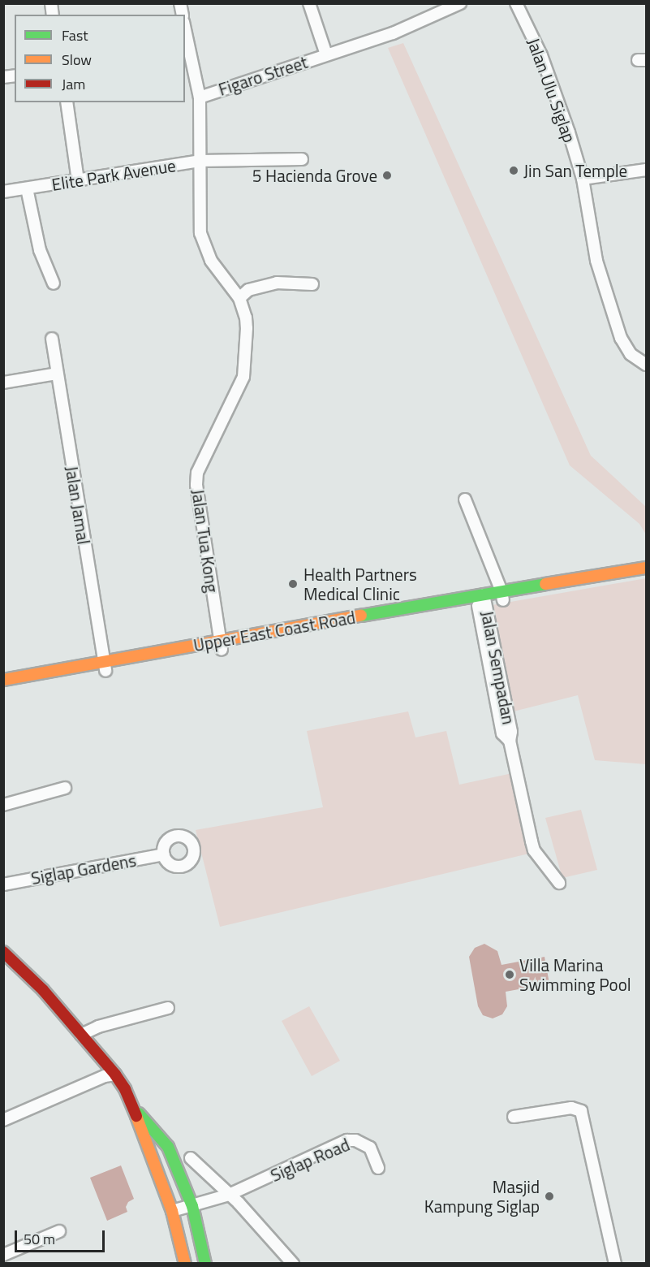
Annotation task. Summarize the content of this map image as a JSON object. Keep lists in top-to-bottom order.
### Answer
{
  "streets": {
    "main road": ["Upper East Coast Road"],
    "street": [
      "Figaro Street",
      "Jalan Ulu Siglap",
      "Elite Park Avenue",
      "Jalan Jamal",
      "Jalan Tua Kong",
      "Jalan Sempadan",
      "Siglap Gardens",
      "Siglap Road"
    ]
  },
  "crossings": [
    ["Figaro Street", "Jalan Tua Kong"],
    ["Elite Park Avenue", "Jalan Tua Kong"],
    ["Jalan Jamal", "Upper East Coast Road"],
    ["Jalan Tua Kong", "Upper East Coast Road"],
    ["Upper East Coast Road", "Jalan Sempadan"]
  ],
  "places": [
    "Jin San Temple",
    "5 Hacienda Grove",
    "Health Partners Medical Clinic",
    "Villa Marina Swimming Pool",
    "Masjid Kampung Siglap"
  ],
  "legend": ["Fast", "Slow", "Jam"],
  "scale_bar": "50 m"
}
